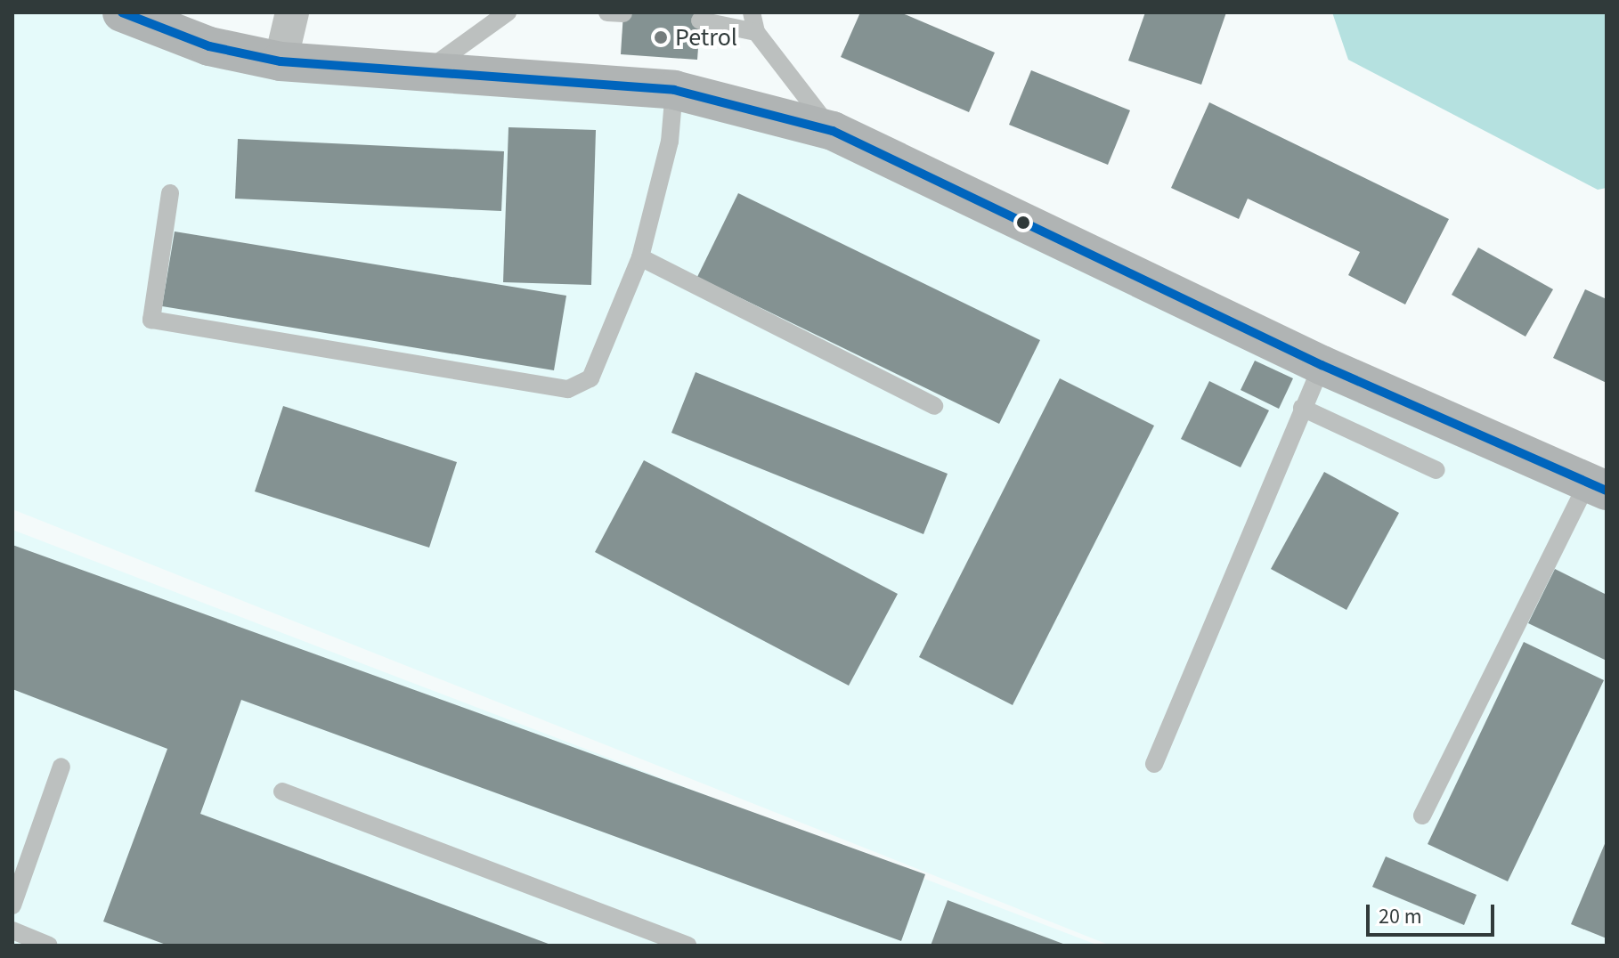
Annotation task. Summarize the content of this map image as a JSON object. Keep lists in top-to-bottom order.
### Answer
{
  "places": ["Petrol"],
  "scale_bar": "20 m"
}
